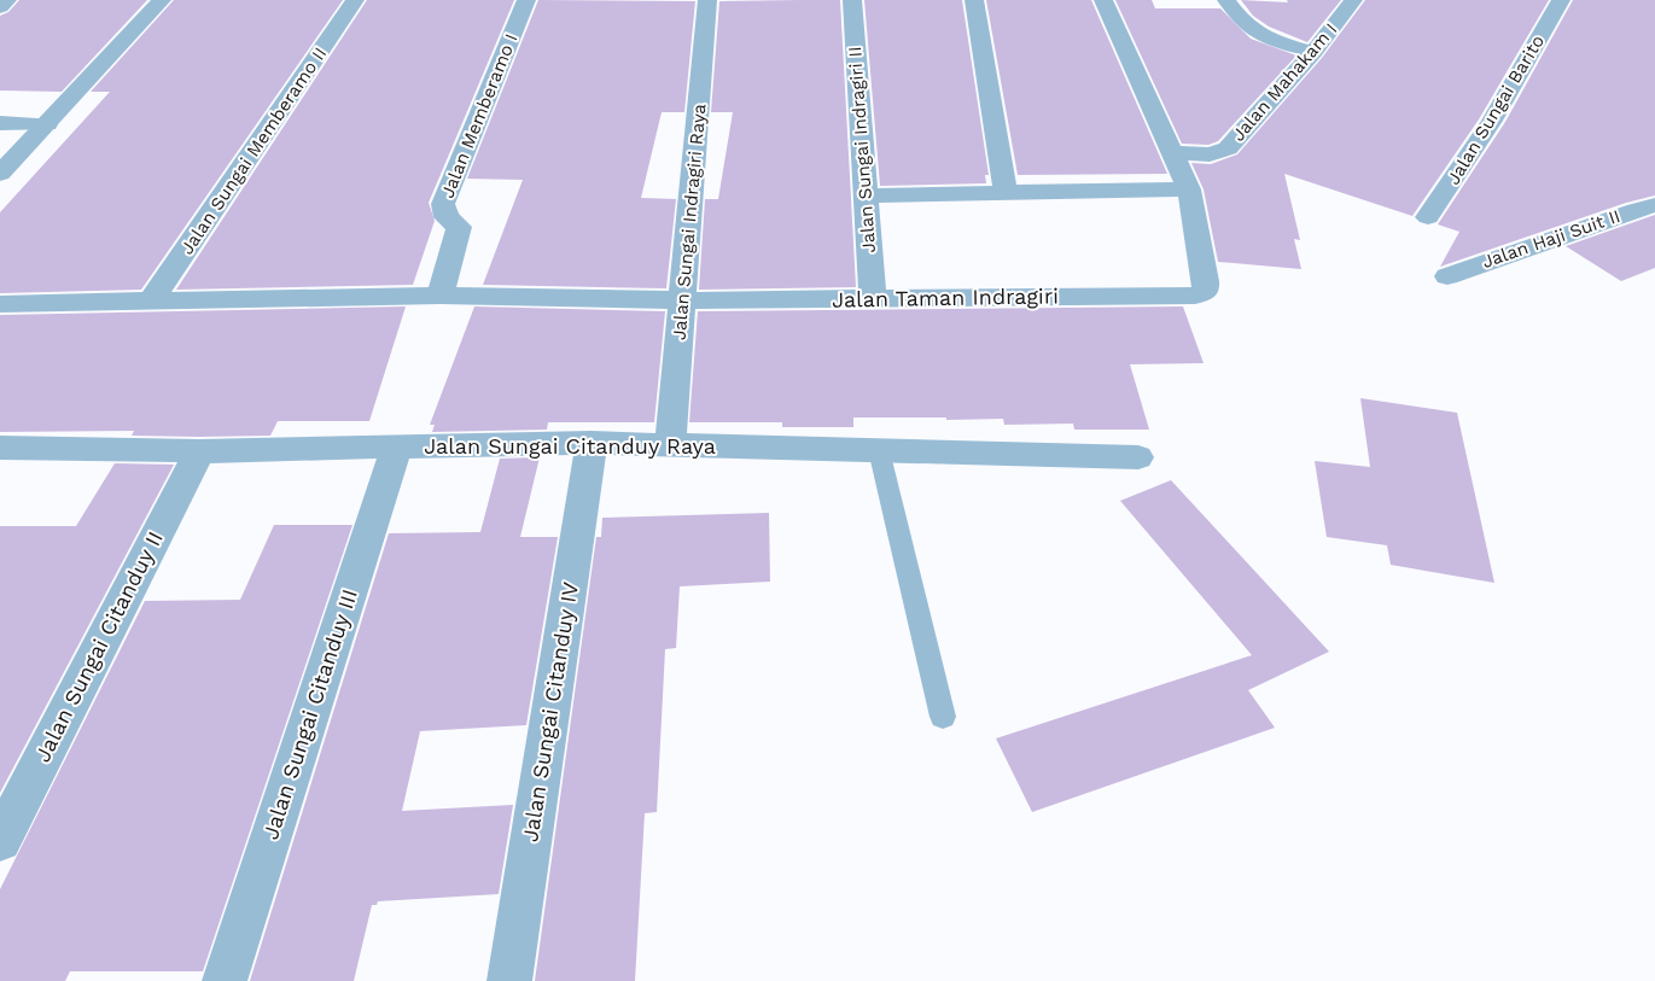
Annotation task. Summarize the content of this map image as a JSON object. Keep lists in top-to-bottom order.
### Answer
{
  "streets": {
    "street": [
      "Jalan Mahakam I",
      "Jalan Sungai Barito",
      "Jalan Memberamo I",
      "Jalan Sungai Indragiri II",
      "Jalan Sungai Memberamo II",
      "Jalan Sungai Indragiri Raya",
      "Jalan Haji Suit II",
      "Jalan Taman Indragiri",
      "Jalan Sungai Citanduy Raya",
      "Jalan Sungai Citanduy II",
      "Jalan Sungai Citanduy IV",
      "Jalan Sungai Citanduy III"
    ]
  },
  "crossings": [
    ["Jalan Memberamo I", "Jalan Taman Indragiri"],
    ["Jalan Sungai Indragiri II", "Jalan Taman Indragiri"],
    ["Jalan Sungai Memberamo II", "Jalan Taman Indragiri"],
    ["Jalan Sungai Indragiri Raya", "Jalan Taman Indragiri"],
    ["Jalan Sungai Indragiri Raya", "Jalan Sungai Citanduy Raya"],
    ["Jalan Sungai Citanduy Raya", "Jalan Sungai Citanduy II"],
    ["Jalan Sungai Citanduy Raya", "Jalan Sungai Citanduy IV"],
    ["Jalan Sungai Citanduy Raya", "Jalan Sungai Citanduy III"]
  ]
}
